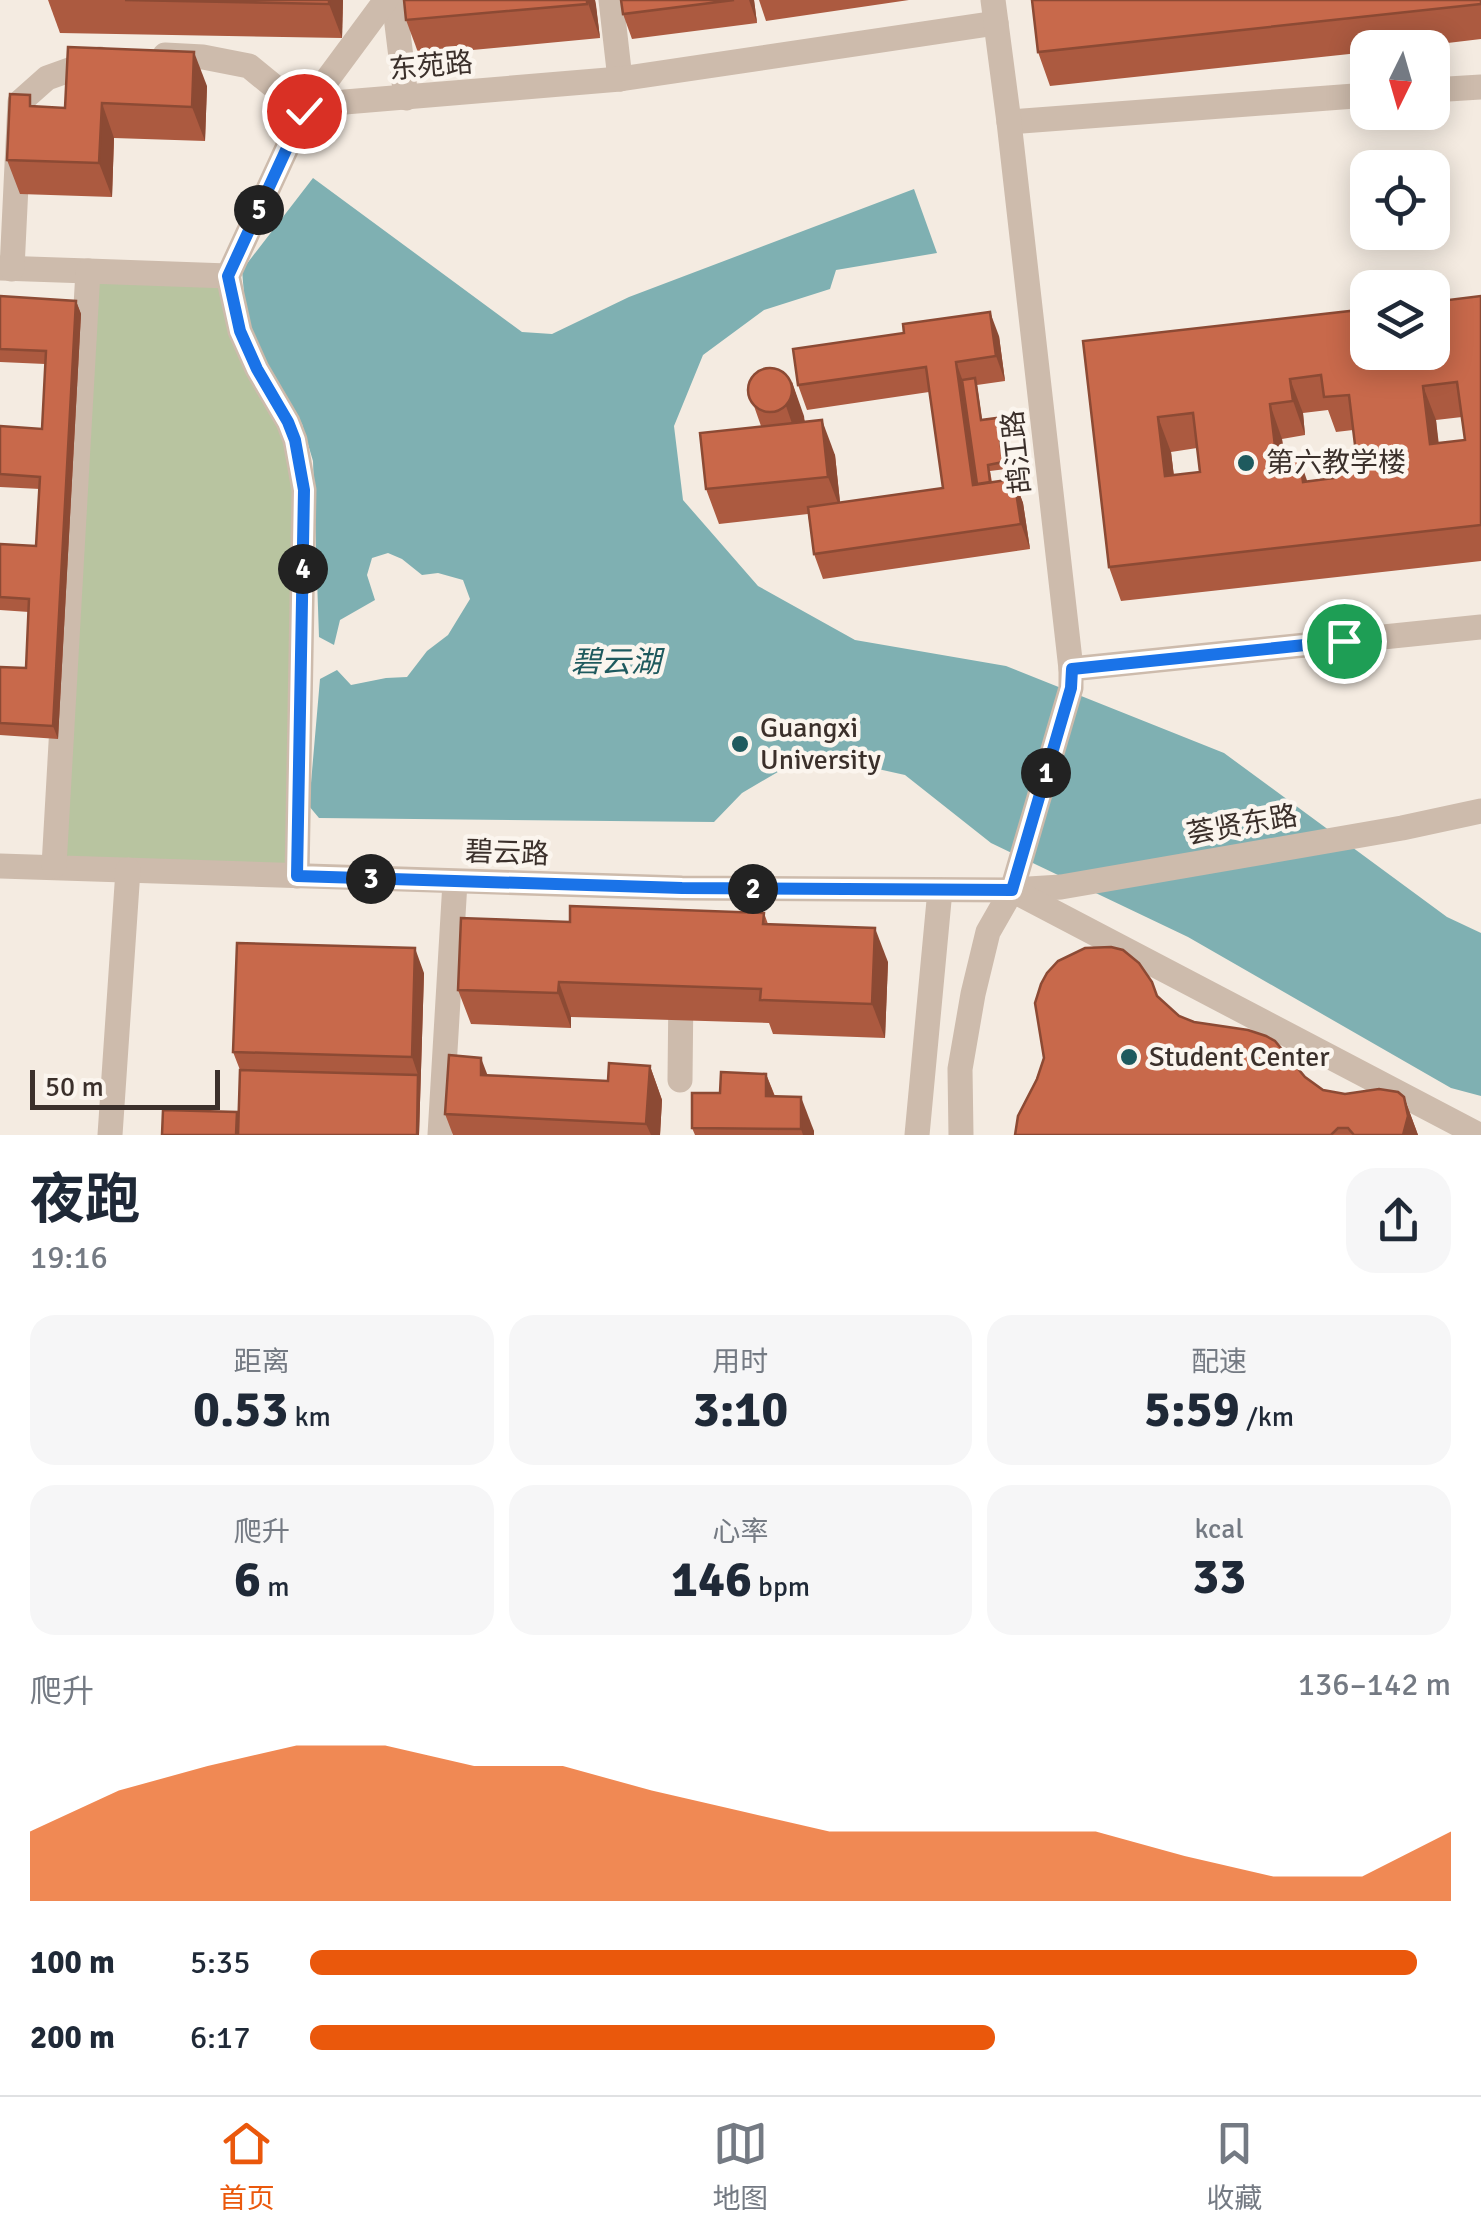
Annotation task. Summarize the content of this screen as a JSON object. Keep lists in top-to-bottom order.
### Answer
{
  "streets": {
    "street": [
      "东苑路",
      "鸪江路",
      "荟贤东路",
      "碧云路"
    ]
  },
  "crossings": [
    ["东苑路", "鸪江路"],
    ["鸪江路", "荟贤东路"],
    ["鸪江路", "碧云路"],
    ["荟贤东路", "碧云路"]
  ],
  "water": ["碧云湖"],
  "places": ["第六教学楼", "Guangxi University", "Student Center"],
  "scale_bar": "50 m",
  "north": "bottom",
  "page": {
    "pins": [
      "5",
      "4",
      "1",
      "3",
      "2"
    ],
    "scale": "50 m",
    "heading": ["夜跑", "19:16"],
    "stats": [
      ["距离", "0.53 km"],
      ["用时", "3:10"],
      ["配速", "5:59 /km"],
      ["爬升", "6 m"],
      ["心率", "146 bpm"],
      ["kcal", "33"]
    ],
    "chart": ["爬升", "136–142 m"],
    "list": [
      {
        "name": "100 m",
        "note": "5:35"
      },
      {
        "name": "200 m",
        "note": "6:17"
      }
    ],
    "tabs": ["首页", "地图", "收藏"]
  }
}
